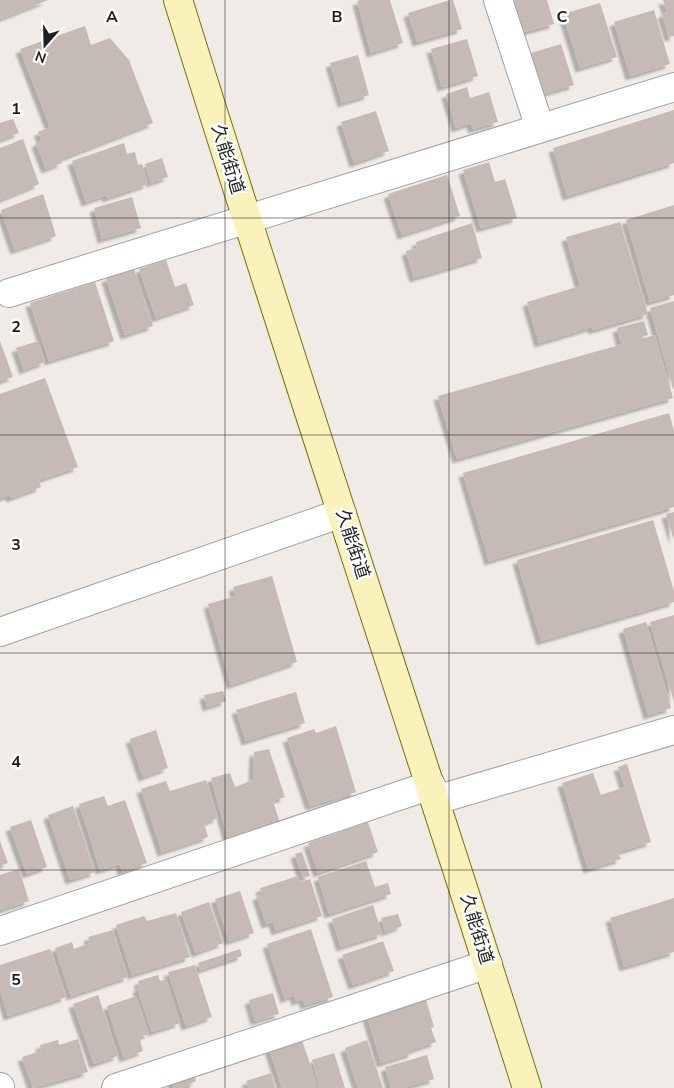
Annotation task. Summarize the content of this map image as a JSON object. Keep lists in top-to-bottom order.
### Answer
{
  "streets": {
    "main road": ["久能街道"]
  },
  "north": "bottom",
  "grid": {
    "columns": ["A", "B", "C"],
    "rows": [
      "1",
      "2",
      "3",
      "4",
      "5"
    ]
  }
}
